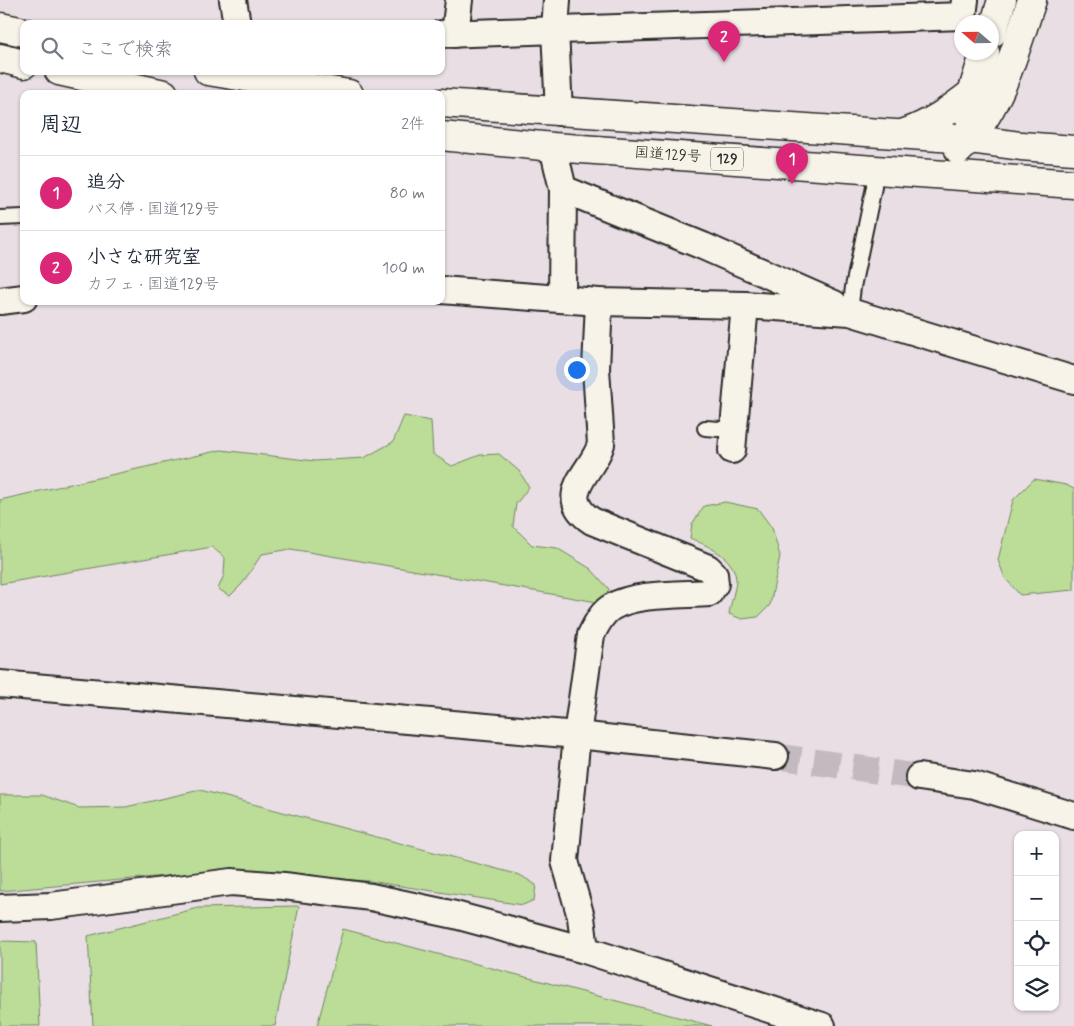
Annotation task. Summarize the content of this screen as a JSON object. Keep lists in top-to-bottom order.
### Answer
{
  "streets": {
    "highway": ["国道129号", "129"]
  },
  "north": "left",
  "page": {
    "search": "ここで検索",
    "pins": ["2", "1"],
    "heading": ["周辺", "2件"],
    "list": [
      {
        "mark": "1",
        "name": "追分",
        "note": "バス停 · 国道129号",
        "value": "80 m"
      },
      {
        "mark": "2",
        "name": "小さな研究室",
        "note": "カフェ · 国道129号",
        "value": "100 m"
      }
    ],
    "map_buttons": ["+", "−"]
  }
}
